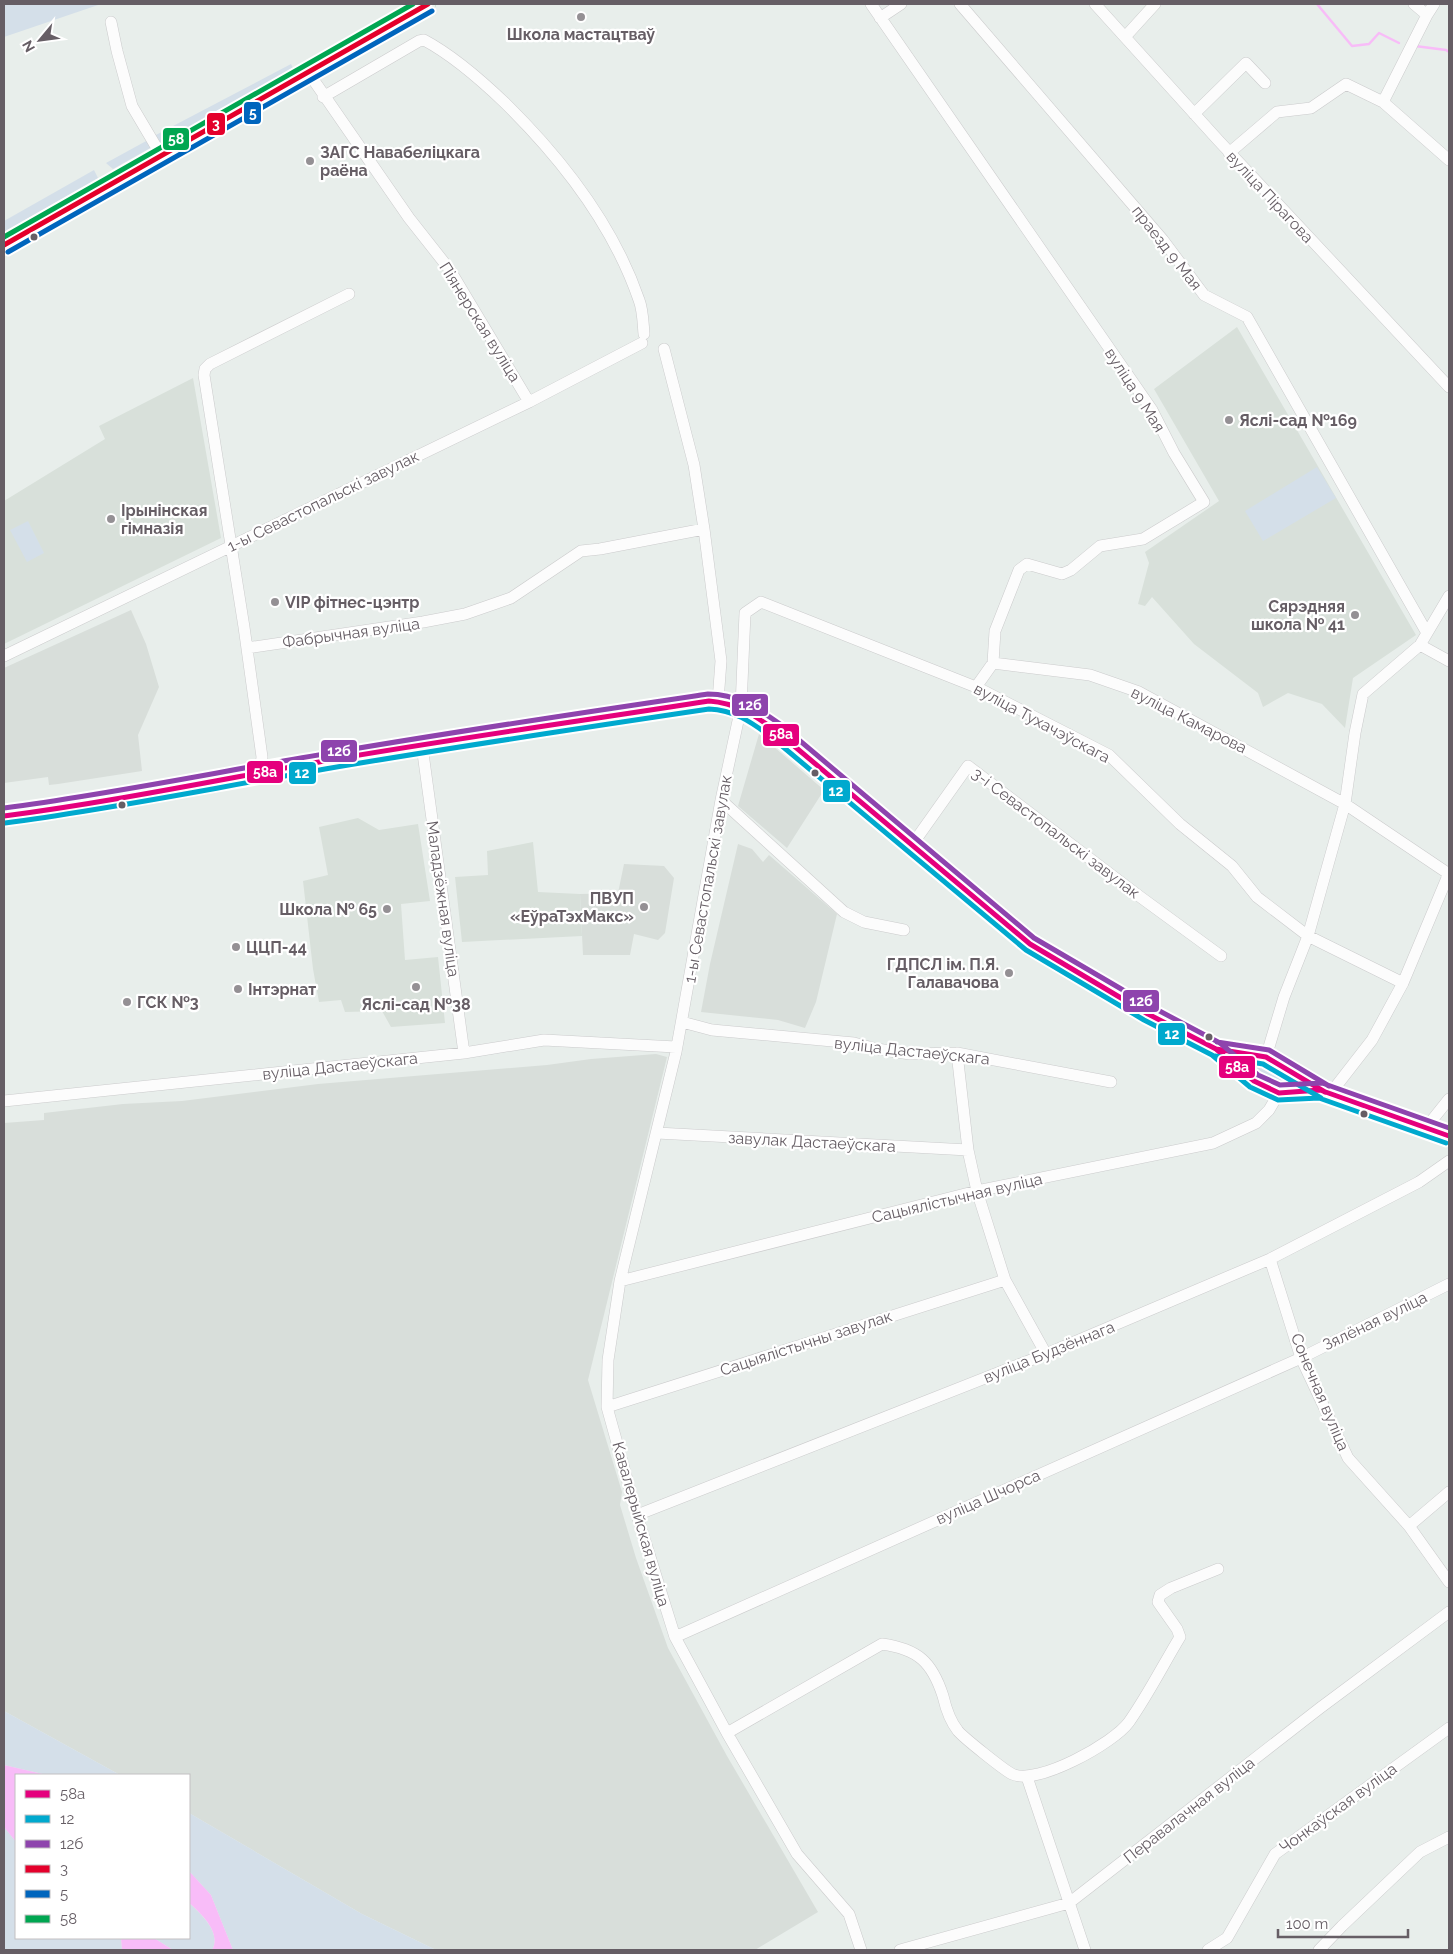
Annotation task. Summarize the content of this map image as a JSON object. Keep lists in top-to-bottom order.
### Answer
{
  "streets": {
    "street": [
      "вуліца Пірагова",
      "праезд 9 Мая",
      "Піянерская вуліца",
      "вуліца 9 Мая",
      "1-ы Севастопальскі завулак",
      "Фабрычная вуліца",
      "вуліца Камарова",
      "вуліца Тухачэўскага",
      "3-і Севастопальскі завулак",
      "Маладзёжная вуліца",
      "вуліца Дастаеўскага",
      "завулак Дастаеўскага",
      "Сацыялістычная вуліца",
      "Зялёная вуліца",
      "Сацыялістычны завулак",
      "вуліца Будзённага",
      "Сонечная вуліца",
      "вуліца Шчорса",
      "Кавалерыйская вуліца",
      "Чонкаўская вуліца",
      "Перавалачная вуліца"
    ]
  },
  "crossings": [
    ["Піянерская вуліца", "1-ы Севастопальскі завулак"],
    ["вуліца 9 Мая", "вуліца Камарова"],
    ["1-ы Севастопальскі завулак", "вуліца Тухачэўскага"],
    ["1-ы Севастопальскі завулак", "вуліца Дастаеўскага"],
    ["1-ы Севастопальскі завулак", "Кавалерыйская вуліца"],
    ["Маладзёжная вуліца", "вуліца Дастаеўскага"],
    ["вуліца Дастаеўскага", "Кавалерыйская вуліца"],
    ["завулак Дастаеўскага", "Кавалерыйская вуліца"],
    ["Сацыялістычная вуліца", "Кавалерыйская вуліца"],
    ["Зялёная вуліца", "Сонечная вуліца"],
    ["Зялёная вуліца", "вуліца Шчорса"],
    ["Сацыялістычны завулак", "Кавалерыйская вуліца"],
    ["вуліца Будзённага", "Сонечная вуліца"],
    ["вуліца Будзённага", "Кавалерыйская вуліца"],
    ["Сонечная вуліца", "вуліца Шчорса"],
    ["вуліца Шчорса", "Кавалерыйская вуліца"]
  ],
  "places": [
    "Школа мастацтваў",
    "ЗАГС Навабеліцкага раёна",
    "Яслі-сад №169",
    "Ірынінская гімназія",
    "VIP фітнес-цэнтр",
    "Сярэдняя школа № 41",
    "ПВУП «ЕўраТэхМакс»",
    "Школа № 65",
    "ЦЦП-44",
    "ГДПСЛ ім. П.Я. Галавачова",
    "Яслі-сад №38",
    "Інтэрнат",
    "ГСК №3"
  ],
  "lines": [
    "transit line 3",
    "transit line 58",
    "transit line 5",
    "transit line 12б",
    "transit line 58а",
    "transit line 12"
  ],
  "legend": [
    "58а",
    "12",
    "12б",
    "3",
    "5",
    "58"
  ],
  "scale_bar": "100 m",
  "north": "bottom left"
}
